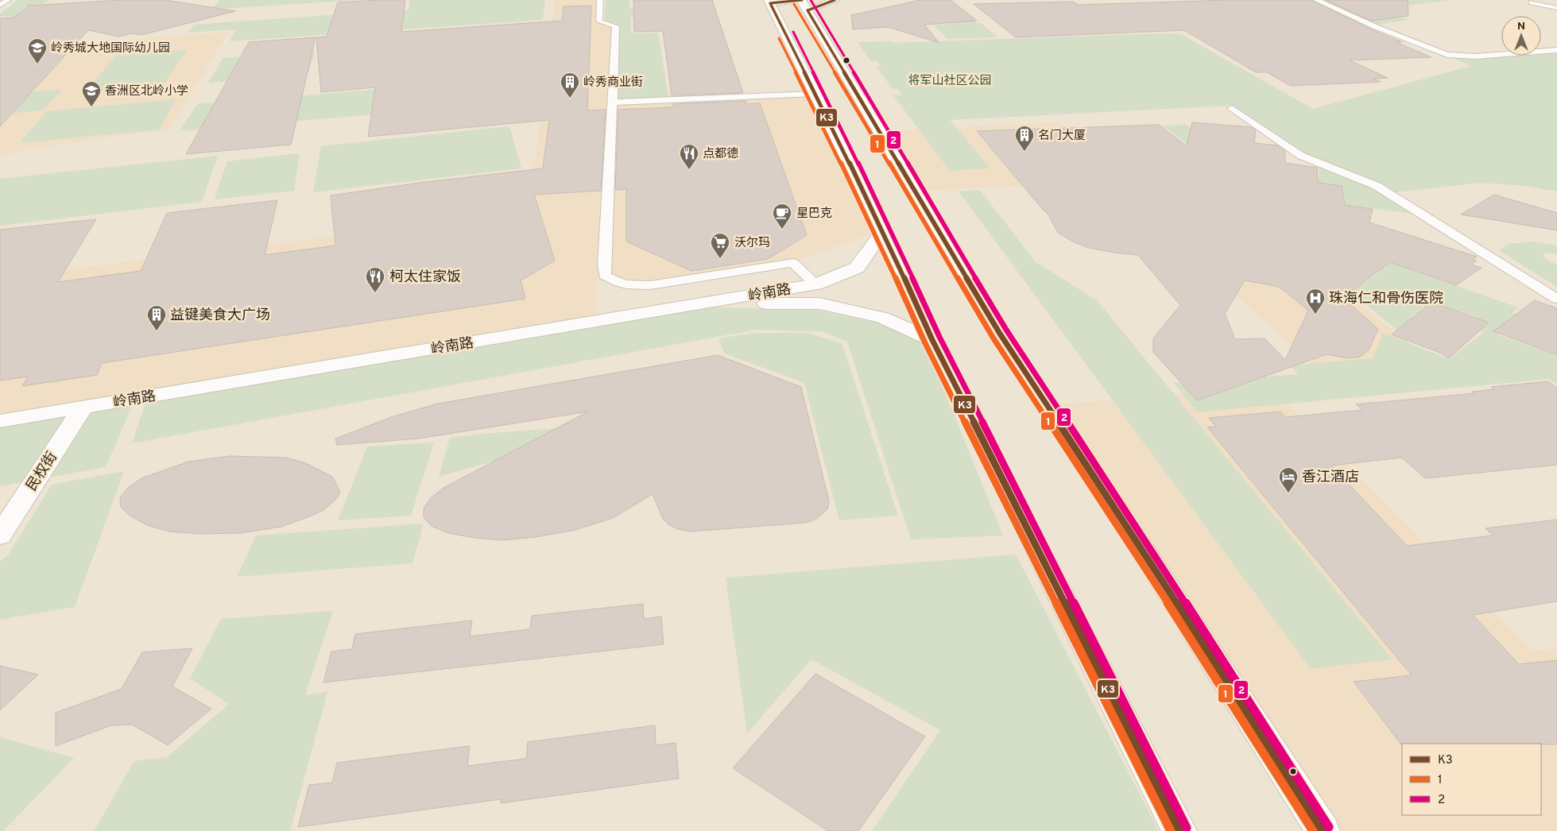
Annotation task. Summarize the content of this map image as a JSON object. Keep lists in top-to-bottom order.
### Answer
{
  "streets": {
    "main road": ["岭南路", "民权街"]
  },
  "crossings": [
    ["岭南路", "民权街"]
  ],
  "parks": ["将军山社区公园"],
  "places": {
    "school or university": ["岭秀城大地国际幼儿园", "香洲区北岭小学"],
    "building": ["岭秀商业街", "名门大厦", "益键美食大广场"],
    "restaurant": ["点都德", "柯太住家饭"],
    "cafe": ["星巴克"],
    "supermarket": ["沃尔玛"],
    "hospital": ["珠海仁和骨伤医院"],
    "hotel": ["香江酒店"]
  },
  "lines": ["transit line K3", "transit line 2", "transit line 1"],
  "legend": ["K3", "1", "2"],
  "north": "top"
}
